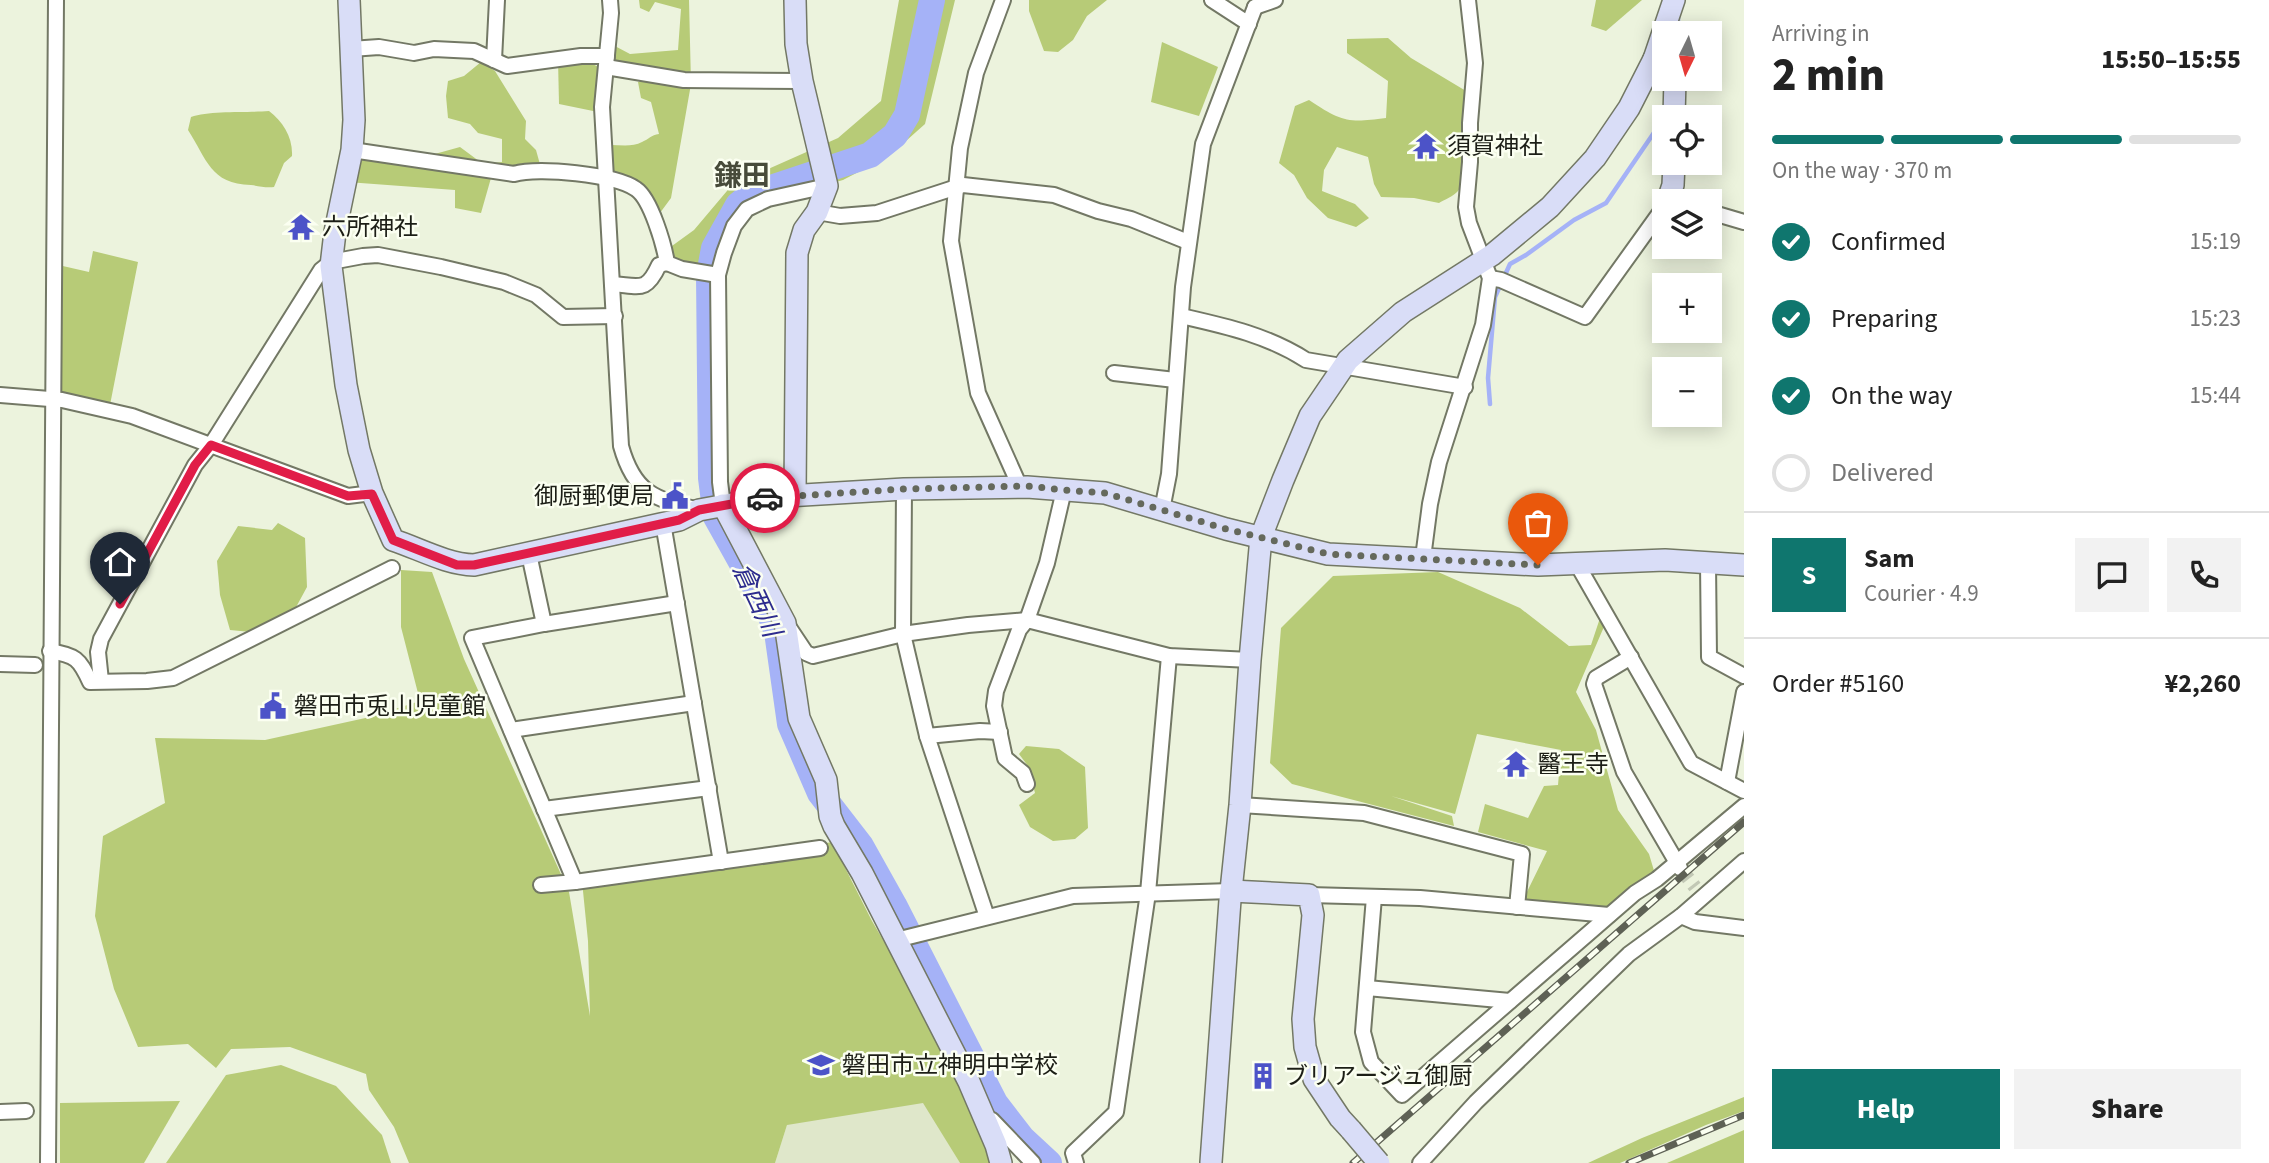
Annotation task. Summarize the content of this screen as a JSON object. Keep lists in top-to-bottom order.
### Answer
{
  "districts": ["鎌田"],
  "water": ["倉西川"],
  "places": {
    "temple": ["須賀神社", "六所神社", "醫王寺"],
    "public building": ["御厨郵便局", "磐田市兎山児童館"],
    "school or university": ["磐田市立神明中学校"],
    "building": ["ブリアージュ御厨"]
  },
  "north": "bottom",
  "page": {
    "heading": ["2 min", "Arriving in", "15:50–15:55"],
    "panel": [
      "Sam",
      "Courier · 4.9",
      "Order #5160",
      "¥2,260"
    ],
    "map_buttons": ["+", "−"],
    "bar": "On the way · 370 m",
    "list": [
      ["Confirmed", "15:19"],
      ["Preparing", "15:23"],
      ["On the way", "15:44"],
      "Delivered"
    ],
    "round": "S",
    "buttons": ["Help", "Share"]
  }
}
